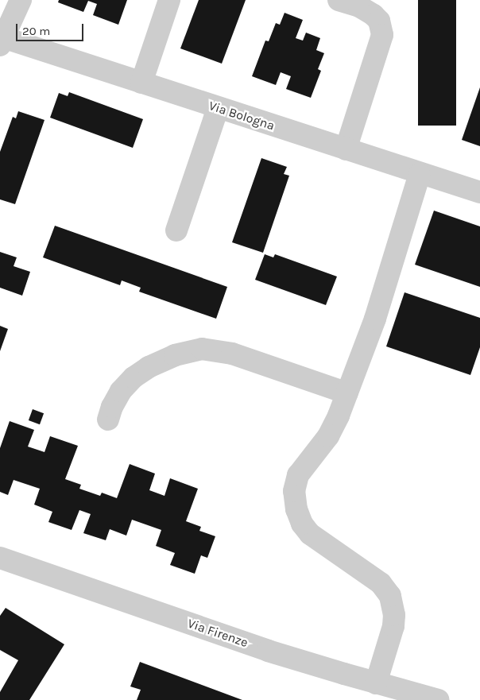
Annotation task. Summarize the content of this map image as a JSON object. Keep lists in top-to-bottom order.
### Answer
{
  "streets": {
    "street": ["Via Bologna", "Via Firenze"]
  },
  "scale_bar": "20 m"
}
